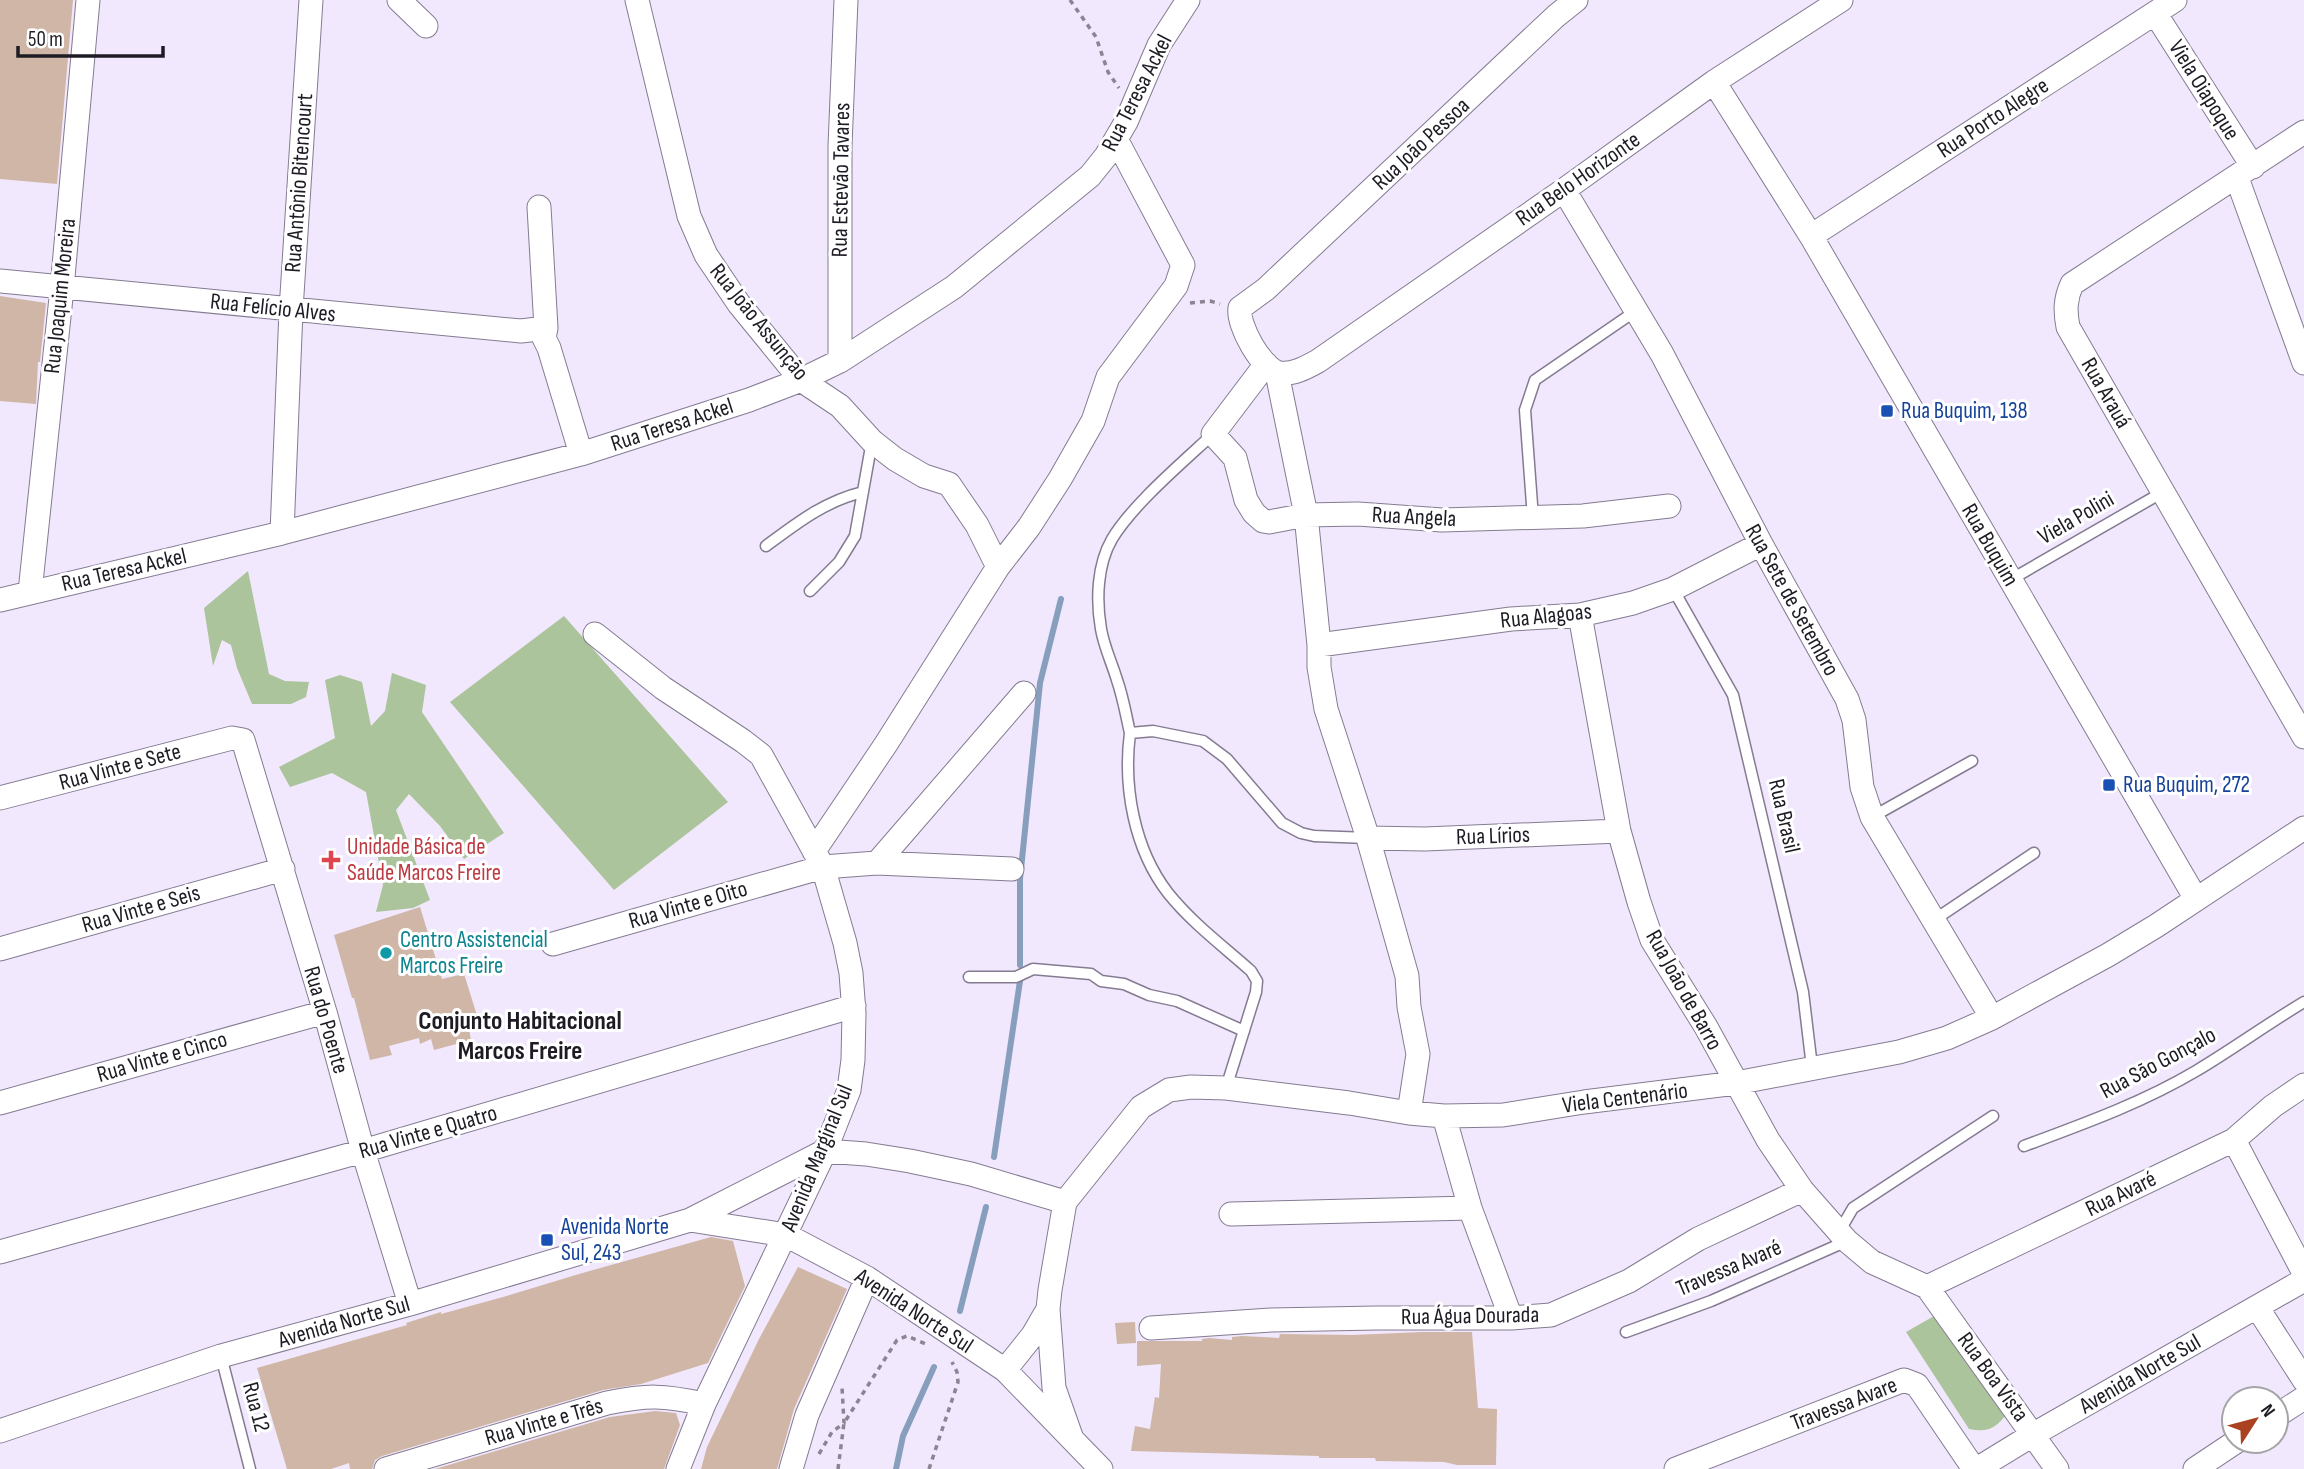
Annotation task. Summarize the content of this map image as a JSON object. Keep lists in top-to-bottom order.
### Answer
{
  "streets": {
    "street": [
      "Viela Oiapoque",
      "Rua Teresa Ackel",
      "Rua Porto Alegre",
      "Rua João Pessoa",
      "Rua Belo Horizonte",
      "Rua Estevão Tavares",
      "Rua Antônio Bitencourt",
      "Rua Joaquim Moreira",
      "Rua Felício Alves",
      "Rua João Assunção",
      "Rua Arauá",
      "Rua Angela",
      "Rua Buquim",
      "Rua Sete de Setembro",
      "Rua Alagoas",
      "Rua Vinte e Sete",
      "Rua Lírios",
      "Rua Vinte e Oito",
      "Rua Vinte e Seis",
      "Rua João de Barro",
      "Rua do Poente",
      "Rua Vinte e Cinco",
      "Viela Centenário",
      "Rua Vinte e Quatro",
      "Avenida Marginal Sul",
      "Rua Avaré",
      "Avenida Norte Sul",
      "Rua Água Dourada",
      "Rua Boa Vista",
      "Travessa Avare",
      "Rua Vinte e Três"
    ],
    "lane": [
      "Viela Polini",
      "Rua Brasil",
      "Rua São Gonçalo",
      "Travessa Avaré",
      "Rua 12"
    ]
  },
  "crossings": [
    ["Viela Oiapoque", "Rua Porto Alegre"],
    ["Viela Oiapoque", "Rua Arauá"],
    ["Rua Teresa Ackel", "Rua Estevão Tavares"],
    ["Rua Teresa Ackel", "Rua Antônio Bitencourt"],
    ["Rua Teresa Ackel", "Rua Joaquim Moreira"],
    ["Rua Teresa Ackel", "Rua João Assunção"],
    ["Rua Porto Alegre", "Rua Buquim"],
    ["Rua Belo Horizonte", "Rua Buquim"],
    ["Rua Belo Horizonte", "Rua Sete de Setembro"],
    ["Rua Antônio Bitencourt", "Rua Felício Alves"],
    ["Rua Joaquim Moreira", "Rua Felício Alves"],
    ["Rua Arauá", "Viela Polini"],
    ["Viela Polini", "Rua Buquim"],
    ["Rua Buquim", "Viela Centenário"],
    ["Rua Sete de Setembro", "Rua Alagoas"],
    ["Rua Sete de Setembro", "Viela Centenário"],
    ["Rua Alagoas", "Rua Brasil"],
    ["Rua Alagoas", "Rua João de Barro"],
    ["Rua Vinte e Sete", "Rua do Poente"],
    ["Rua Brasil", "Viela Centenário"],
    ["Rua Lírios", "Rua João de Barro"],
    ["Rua Vinte e Oito", "Avenida Marginal Sul"],
    ["Rua Vinte e Seis", "Rua do Poente"],
    ["Rua João de Barro", "Viela Centenário"],
    ["Rua João de Barro", "Rua Avaré"],
    ["Rua João de Barro", "Travessa Avaré"],
    ["Rua João de Barro", "Rua Água Dourada"],
    ["Rua João de Barro", "Rua Boa Vista"],
    ["Rua do Poente", "Rua Vinte e Cinco"],
    ["Rua do Poente", "Rua Vinte e Quatro"],
    ["Rua do Poente", "Avenida Norte Sul"],
    ["Viela Centenário", "Avenida Norte Sul"],
    ["Rua Vinte e Quatro", "Avenida Marginal Sul"],
    ["Avenida Marginal Sul", "Avenida Norte Sul"],
    ["Avenida Marginal Sul", "Rua Vinte e Três"],
    ["Rua Avaré", "Rua Boa Vista"],
    ["Avenida Norte Sul", "Rua Boa Vista"],
    ["Avenida Norte Sul", "Travessa Avare"],
    ["Avenida Norte Sul", "Rua 12"]
  ],
  "districts": ["Conjunto Habitacional Marcos Freire"],
  "places": {
    "transit": ["Rua Buquim, 138", "Rua Buquim, 272", "Avenida Norte Sul, 243"],
    "health": ["Unidade Básica de Saúde Marcos Freire"],
    "other": ["Centro Assistencial Marcos Freire"]
  },
  "scale_bar": "50 m",
  "north": "top right"
}
